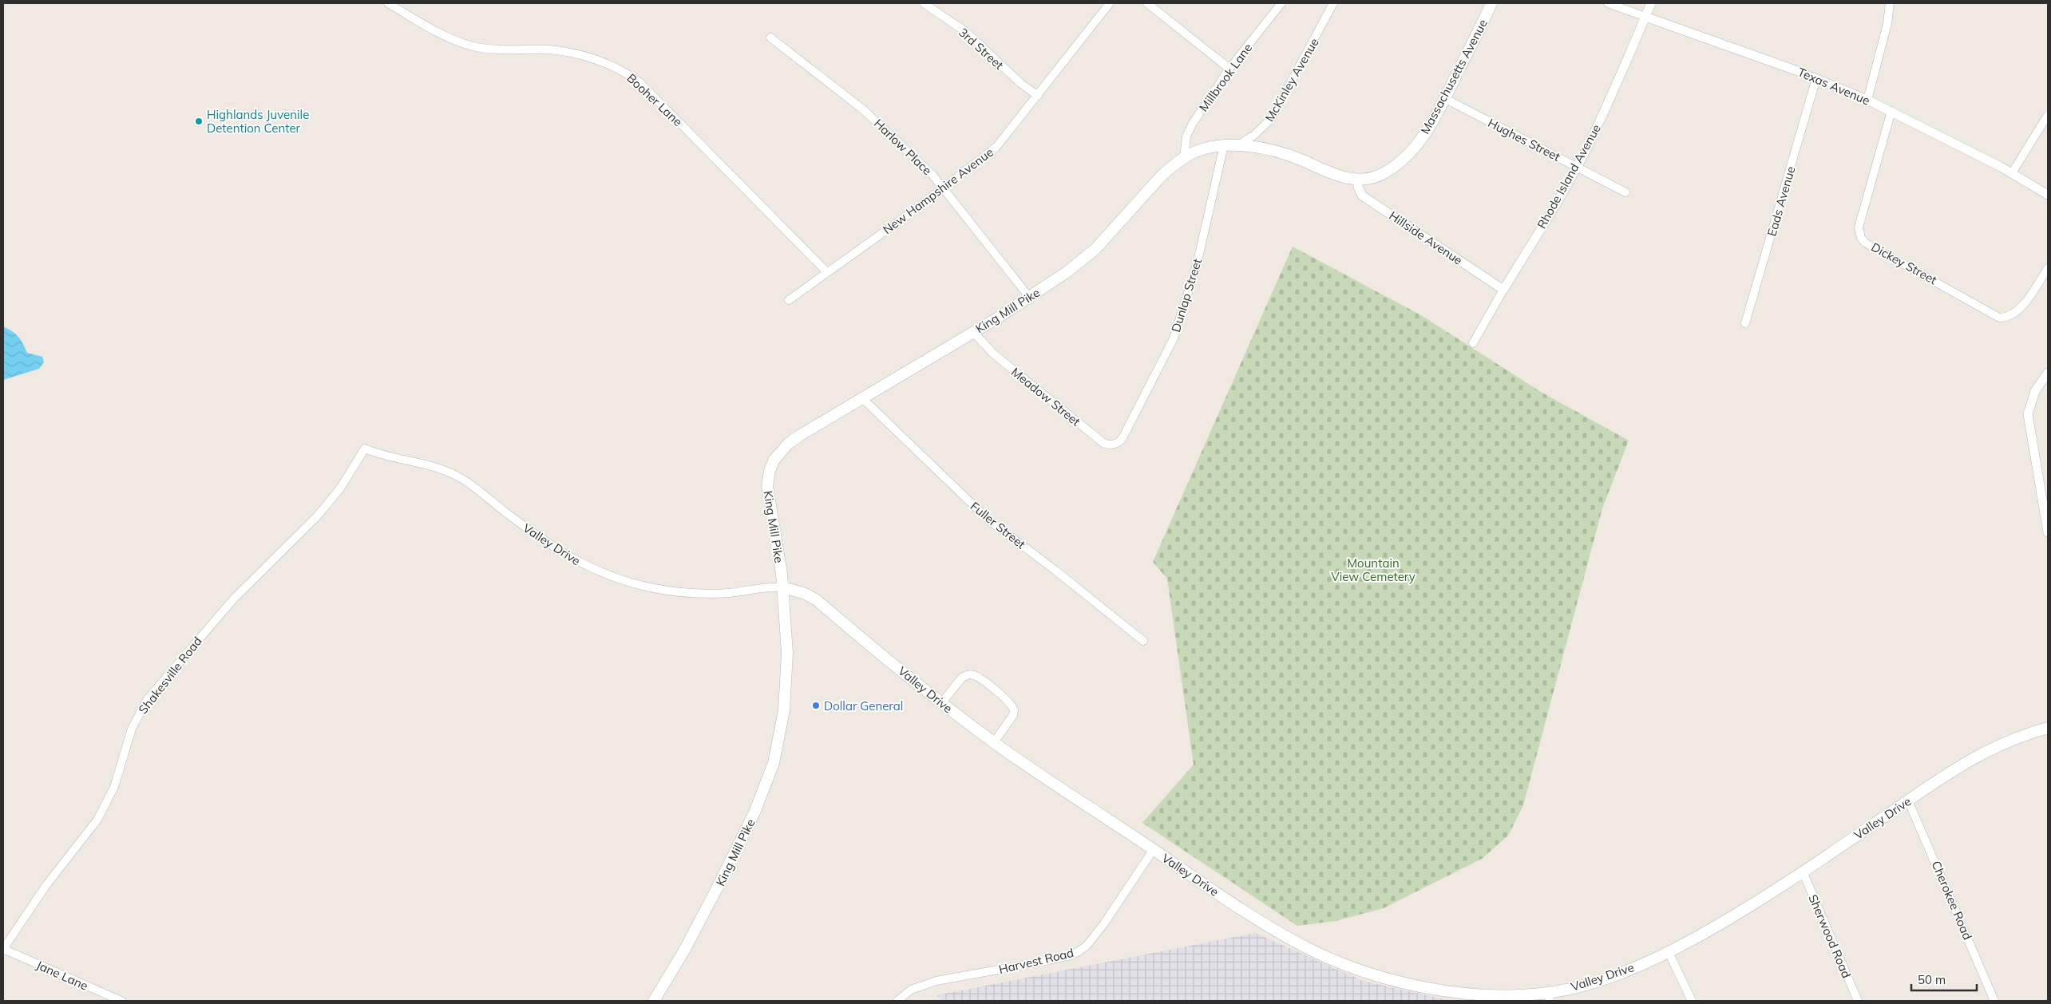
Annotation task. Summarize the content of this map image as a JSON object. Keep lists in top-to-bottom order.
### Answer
{
  "streets": {
    "main road": ["Massachusetts Avenue", "King Mill Pike", "Valley Drive"],
    "street": [
      "3rd Street",
      "Millbrook Lane",
      "McKinley Avenue",
      "Texas Avenue",
      "Booher Lane",
      "Hughes Street",
      "Harlow Place",
      "Rhode Island Avenue",
      "New Hampshire Avenue",
      "Eads Avenue",
      "Hillside Avenue",
      "Dickey Street",
      "Dunlap Street",
      "Meadow Street",
      "Fuller Street",
      "Shakesville Road",
      "Cherokee Road",
      "Sherwood Road",
      "Harvest Road",
      "Jane Lane"
    ]
  },
  "crossings": [
    ["3rd Street", "New Hampshire Avenue"],
    ["Massachusetts Avenue", "McKinley Avenue"],
    ["Massachusetts Avenue", "Hughes Street"],
    ["Massachusetts Avenue", "Hillside Avenue"],
    ["Millbrook Lane", "King Mill Pike"],
    ["Texas Avenue", "Rhode Island Avenue"],
    ["Texas Avenue", "Eads Avenue"],
    ["Texas Avenue", "Dickey Street"],
    ["Booher Lane", "New Hampshire Avenue"],
    ["Hughes Street", "Rhode Island Avenue"],
    ["Harlow Place", "New Hampshire Avenue"],
    ["Harlow Place", "King Mill Pike"],
    ["Rhode Island Avenue", "Hillside Avenue"],
    ["Dunlap Street", "King Mill Pike"],
    ["Dunlap Street", "Meadow Street"],
    ["King Mill Pike", "Meadow Street"],
    ["King Mill Pike", "Fuller Street"],
    ["King Mill Pike", "Valley Drive"],
    ["Valley Drive", "Shakesville Road"],
    ["Valley Drive", "Cherokee Road"],
    ["Valley Drive", "Sherwood Road"],
    ["Valley Drive", "Harvest Road"],
    ["Shakesville Road", "Jane Lane"]
  ],
  "parks": ["Mountain View Cemetery"],
  "places": ["Highlands Juvenile Detention Center", "Dollar General"],
  "scale_bar": "50 m"
}
